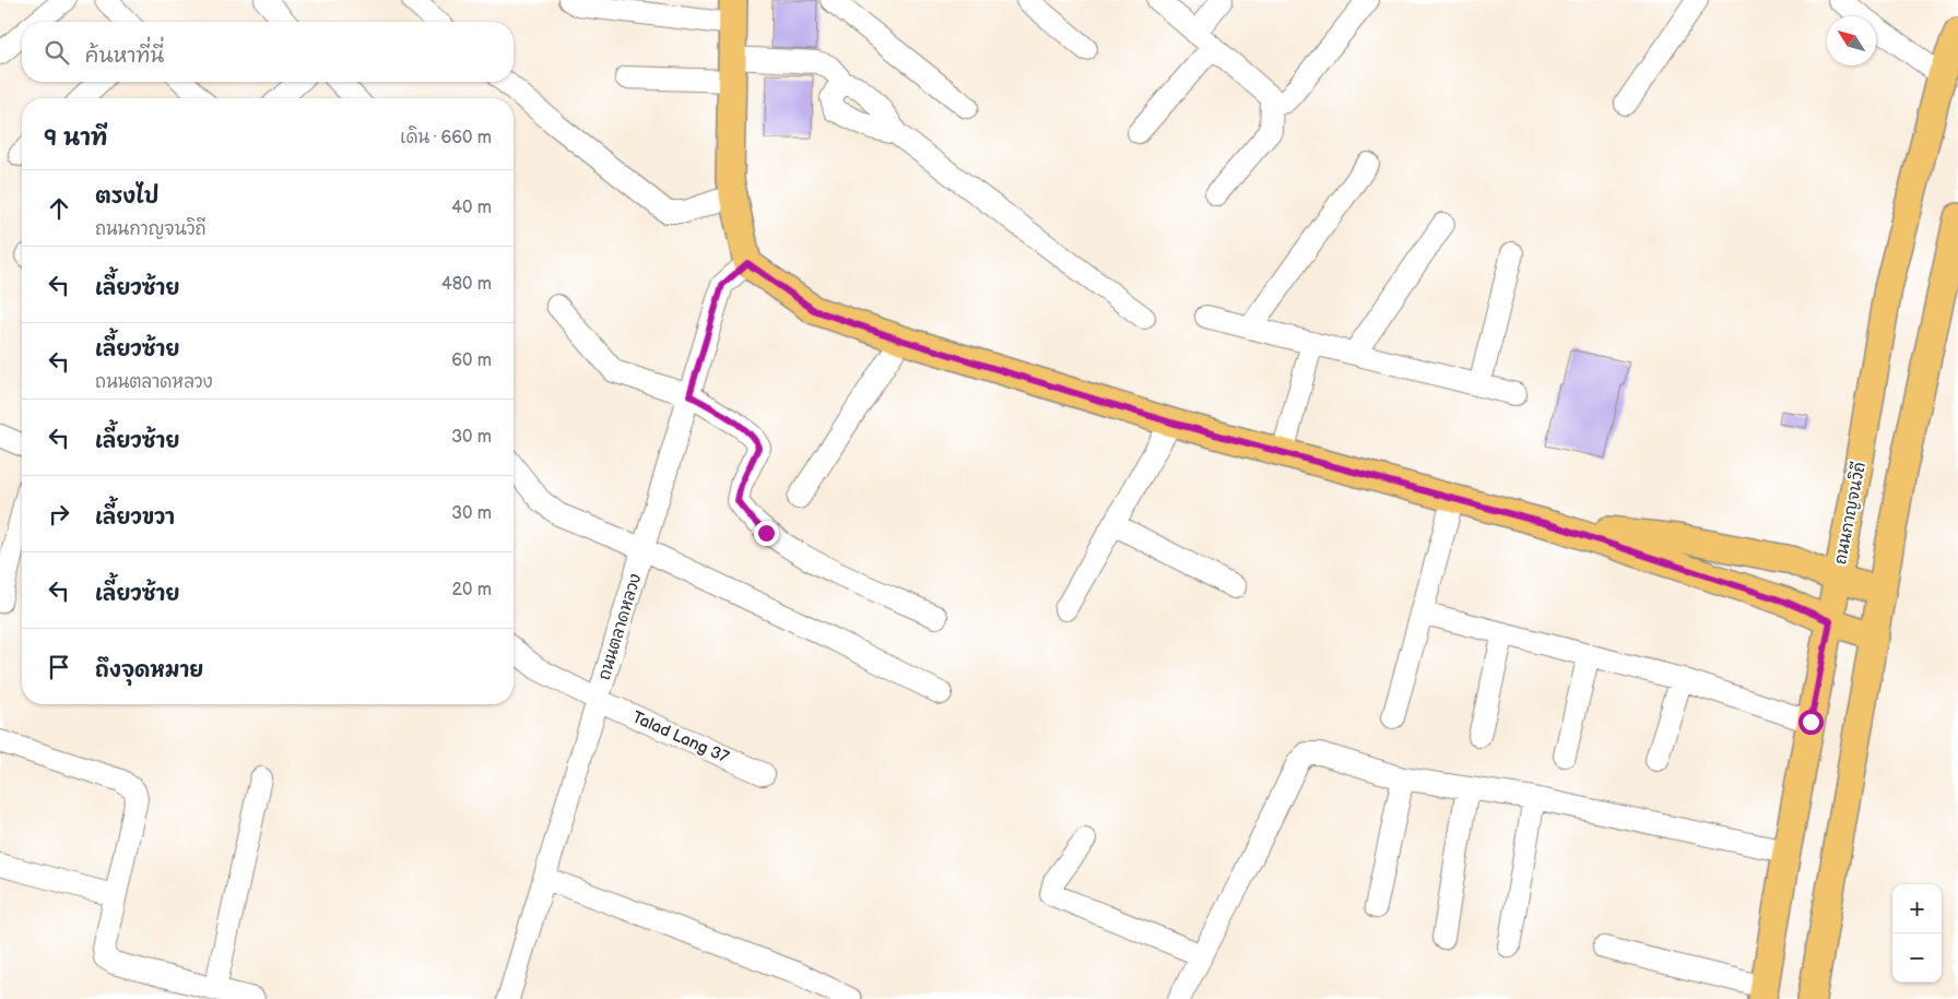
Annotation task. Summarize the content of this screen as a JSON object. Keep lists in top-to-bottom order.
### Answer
{
  "streets": {
    "main road": ["ถนนกาญจนวิถี"],
    "street": ["ถนนตลาดหลวง", "Talad Lang 37"]
  },
  "crossings": [
    ["ถนนตลาดหลวง", "Talad Lang 37"]
  ],
  "north": "top left",
  "page": {
    "search": "ค้นหาที่นี่",
    "heading": ["9 นาที", "เดิน · 660 m"],
    "list": [
      ["ตรงไป", "ถนนกาญจนวิถี", "40 m"],
      ["เลี้ยวซ้าย", "480 m"],
      ["เลี้ยวซ้าย", "ถนนตลาดหลวง", "60 m"],
      ["เลี้ยวซ้าย", "30 m"],
      ["เลี้ยวขวา", "30 m"],
      ["เลี้ยวซ้าย", "20 m"],
      "ถึงจุดหมาย"
    ],
    "map_buttons": ["+", "−"]
  }
}
